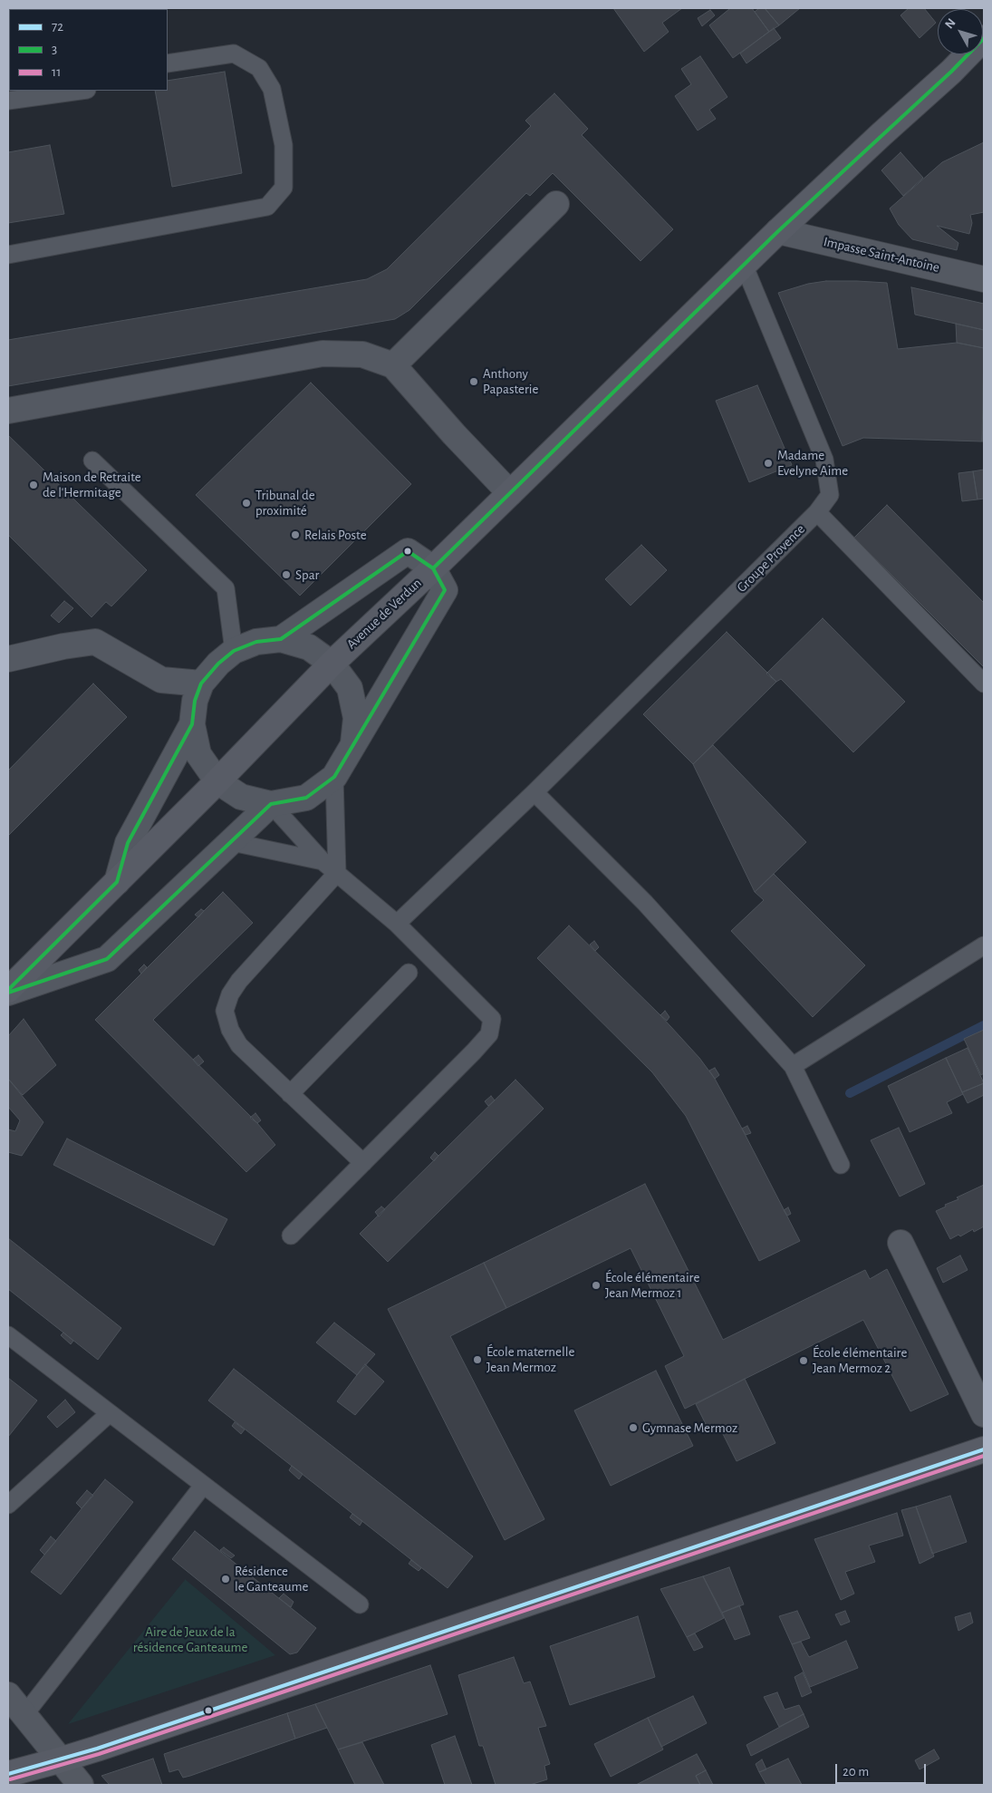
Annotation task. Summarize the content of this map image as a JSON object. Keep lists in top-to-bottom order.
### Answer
{
  "streets": {
    "main road": ["Avenue de Verdun"],
    "street": ["Impasse Saint-Antoine"],
    "lane": ["Groupe Provence"]
  },
  "crossings": [
    ["Impasse Saint-Antoine", "Avenue de Verdun"],
    ["Groupe Provence", "Avenue de Verdun"]
  ],
  "parks": ["Aire de Jeux de la résidence Ganteaume"],
  "places": [
    "Anthony Papasterie",
    "Madame Evelyne Aime",
    "Maison de Retraite de l'Hermitage",
    "Tribunal de proximité",
    "Relais Poste",
    "Spar",
    "École élémentaire Jean Mermoz 1",
    "École maternelle Jean Mermoz",
    "École élémentaire Jean Mermoz 2",
    "Gymnase Mermoz",
    "Résidence le Ganteaume"
  ],
  "lines": ["transit line 3", "transit line 72", "transit line 11"],
  "legend": ["72", "3", "11"],
  "scale_bar": "20 m",
  "north": "top left"
}
